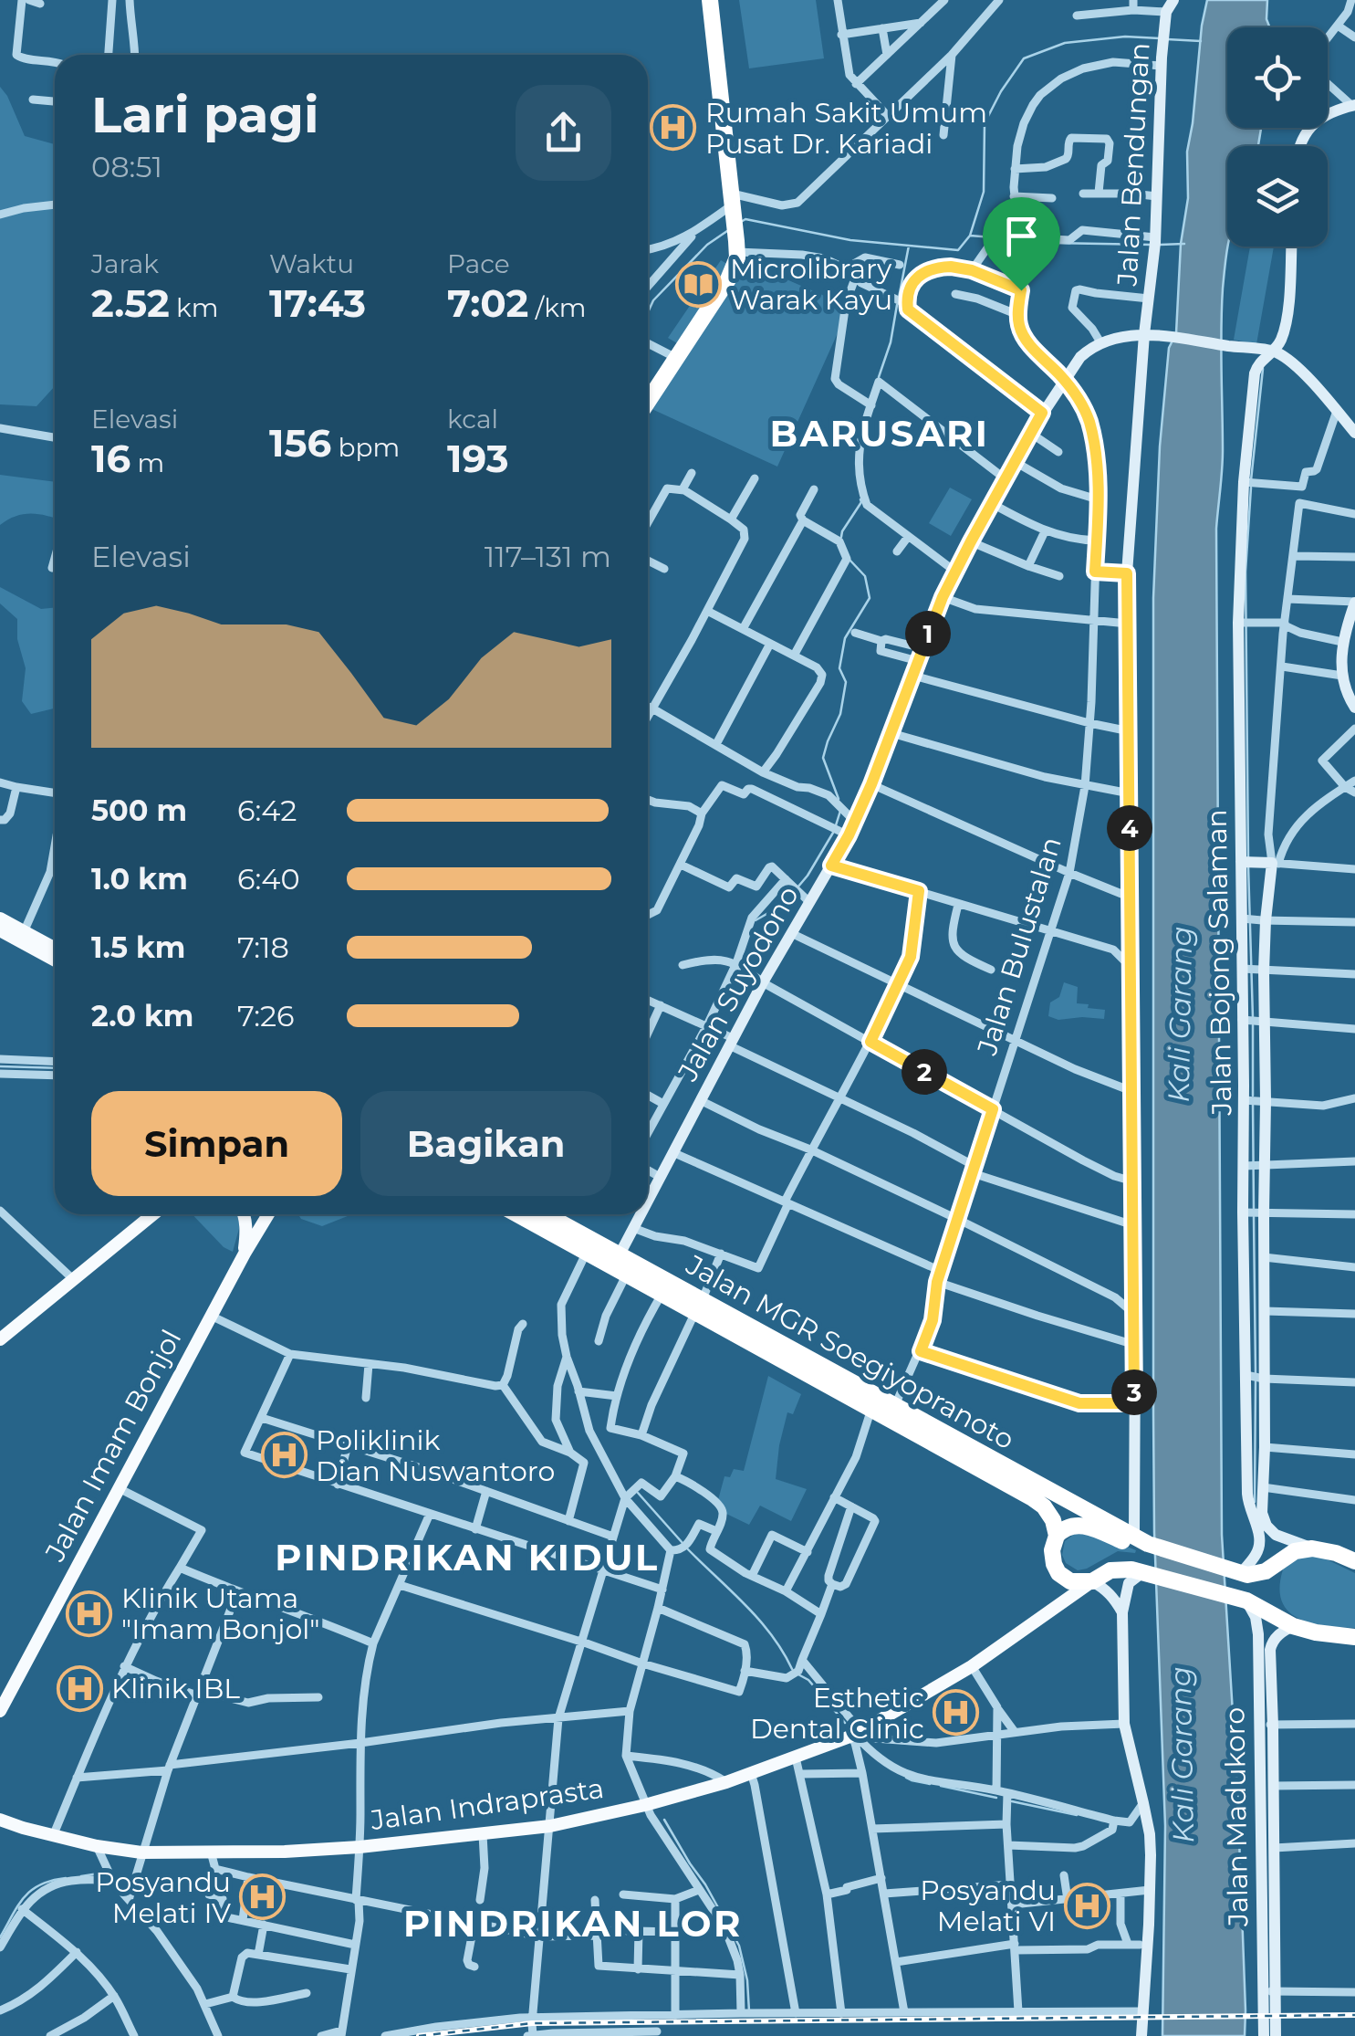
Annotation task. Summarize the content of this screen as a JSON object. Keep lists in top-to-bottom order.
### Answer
{
  "streets": {
    "highway": ["Jalan MGR Soegiyopranoto"],
    "main road": ["Jalan Imam Bonjol", "Jalan Indraprasta"],
    "street": [
      "Jalan Bendungan",
      "Jalan Bulustalan",
      "Jalan Bojong Salaman",
      "Jalan Suyodono",
      "Jalan Madukoro"
    ]
  },
  "crossings": [
    ["Jalan Bendungan", "Jalan MGR Soegiyopranoto"],
    ["Jalan Bulustalan", "Jalan Suyodono"],
    ["Jalan Bulustalan", "Jalan MGR Soegiyopranoto"],
    ["Jalan Bojong Salaman", "Jalan MGR Soegiyopranoto"],
    ["Jalan Suyodono", "Jalan MGR Soegiyopranoto"],
    ["Jalan MGR Soegiyopranoto", "Jalan Indraprasta"]
  ],
  "districts": ["BARUSARI", "PINDRIKAN KIDUL", "PINDRIKAN LOR"],
  "water": ["Kali Garang"],
  "places": {
    "hospital": [
      "Rumah Sakit Umum Pusat Dr. Kariadi",
      "Poliklinik Dian Nuswantoro",
      "Klinik Utama \"Imam Bonjol\"",
      "Klinik IBL",
      "Esthetic Dental Clinic",
      "Posyandu Melati IV",
      "Posyandu Melati VI"
    ],
    "library": ["Microlibrary Warak Kayu"]
  },
  "page": {
    "heading": ["Lari pagi", "08:51"],
    "stats": [
      ["Jarak", "2.52 km"],
      ["Waktu", "17:43"],
      ["Pace", "7:02 /km"],
      ["Elevasi", "16 m"],
      ["156 bpm"],
      ["kcal", "193"]
    ],
    "chart": ["Elevasi", "117–131 m"],
    "pins": [
      "1",
      "4",
      "2",
      "3"
    ],
    "list": [
      {
        "name": "500 m",
        "note": "6:42"
      },
      {
        "name": "1.0 km",
        "note": "6:40"
      },
      {
        "name": "1.5 km",
        "note": "7:18"
      },
      {
        "name": "2.0 km",
        "note": "7:26"
      }
    ],
    "buttons": ["Simpan", "Bagikan"]
  }
}
